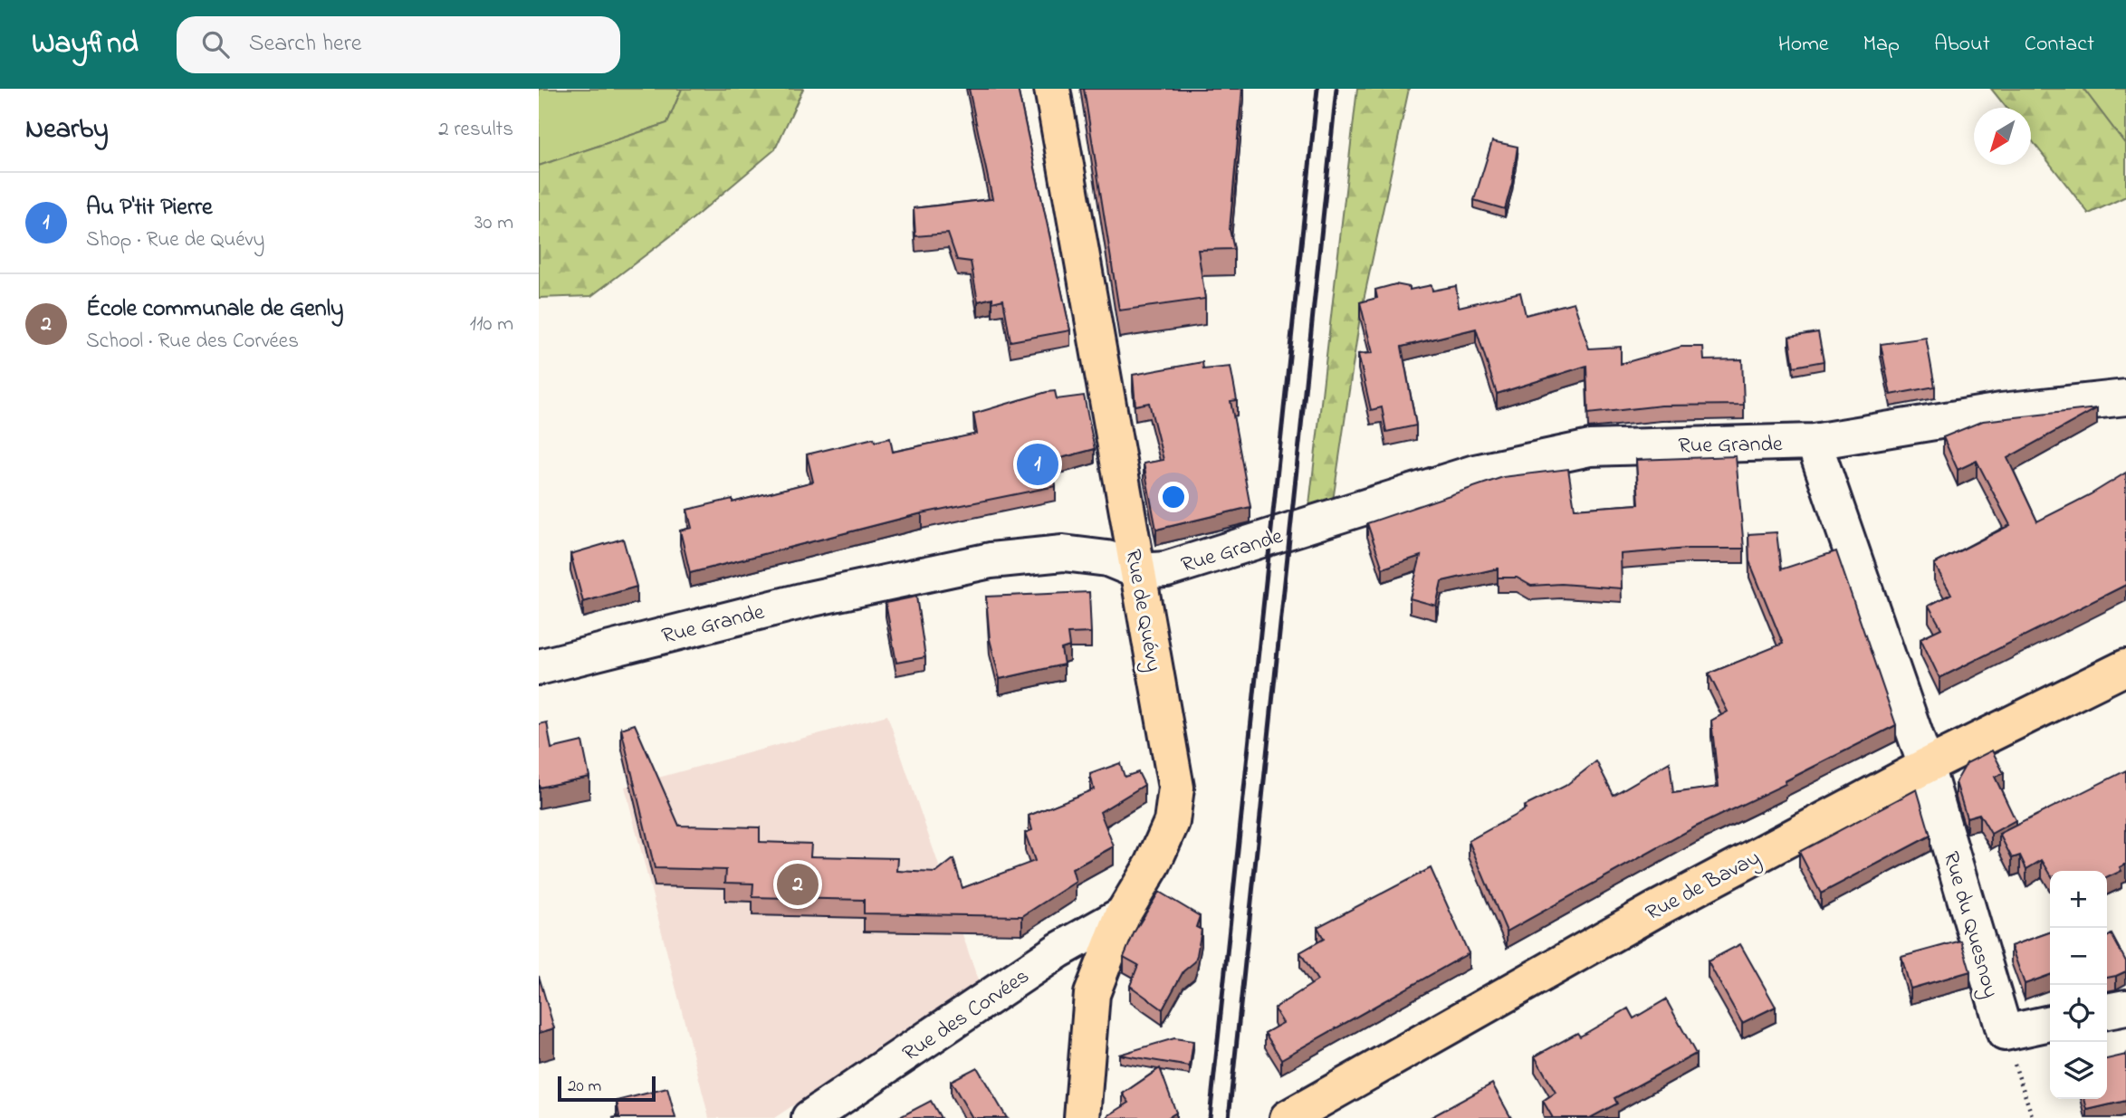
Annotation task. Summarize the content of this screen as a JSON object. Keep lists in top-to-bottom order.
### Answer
{
  "streets": {
    "main road": ["Rue de Quévy", "Rue de Bavay"],
    "street": ["Rue Grande", "Rue du Quesnoy", "Rue des Corvées"]
  },
  "crossings": [
    ["Rue Grande", "Rue de Quévy"],
    ["Rue Grande", "Rue de Bavay"],
    ["Rue Grande", "Rue du Quesnoy"],
    ["Rue de Quévy", "Rue des Corvées"],
    ["Rue de Bavay", "Rue du Quesnoy"]
  ],
  "scale_bar": "20 m",
  "north": "bottom left",
  "page": {
    "header": "Wayfind",
    "search": "Search here",
    "nav": [
      "Home",
      "Map",
      "About",
      "Contact"
    ],
    "heading": ["Nearby", "2 results"],
    "list": [
      {
        "mark": "1",
        "name": "Au P'tit Pierre",
        "note": "Shop · Rue de Quévy",
        "value": "30 m"
      },
      {
        "mark": "2",
        "name": "École communale de Genly",
        "note": "School · Rue des Corvées",
        "value": "110 m"
      }
    ],
    "pins": ["1", "2"],
    "map_buttons": ["+", "−"],
    "scale": "20 m"
  }
}
